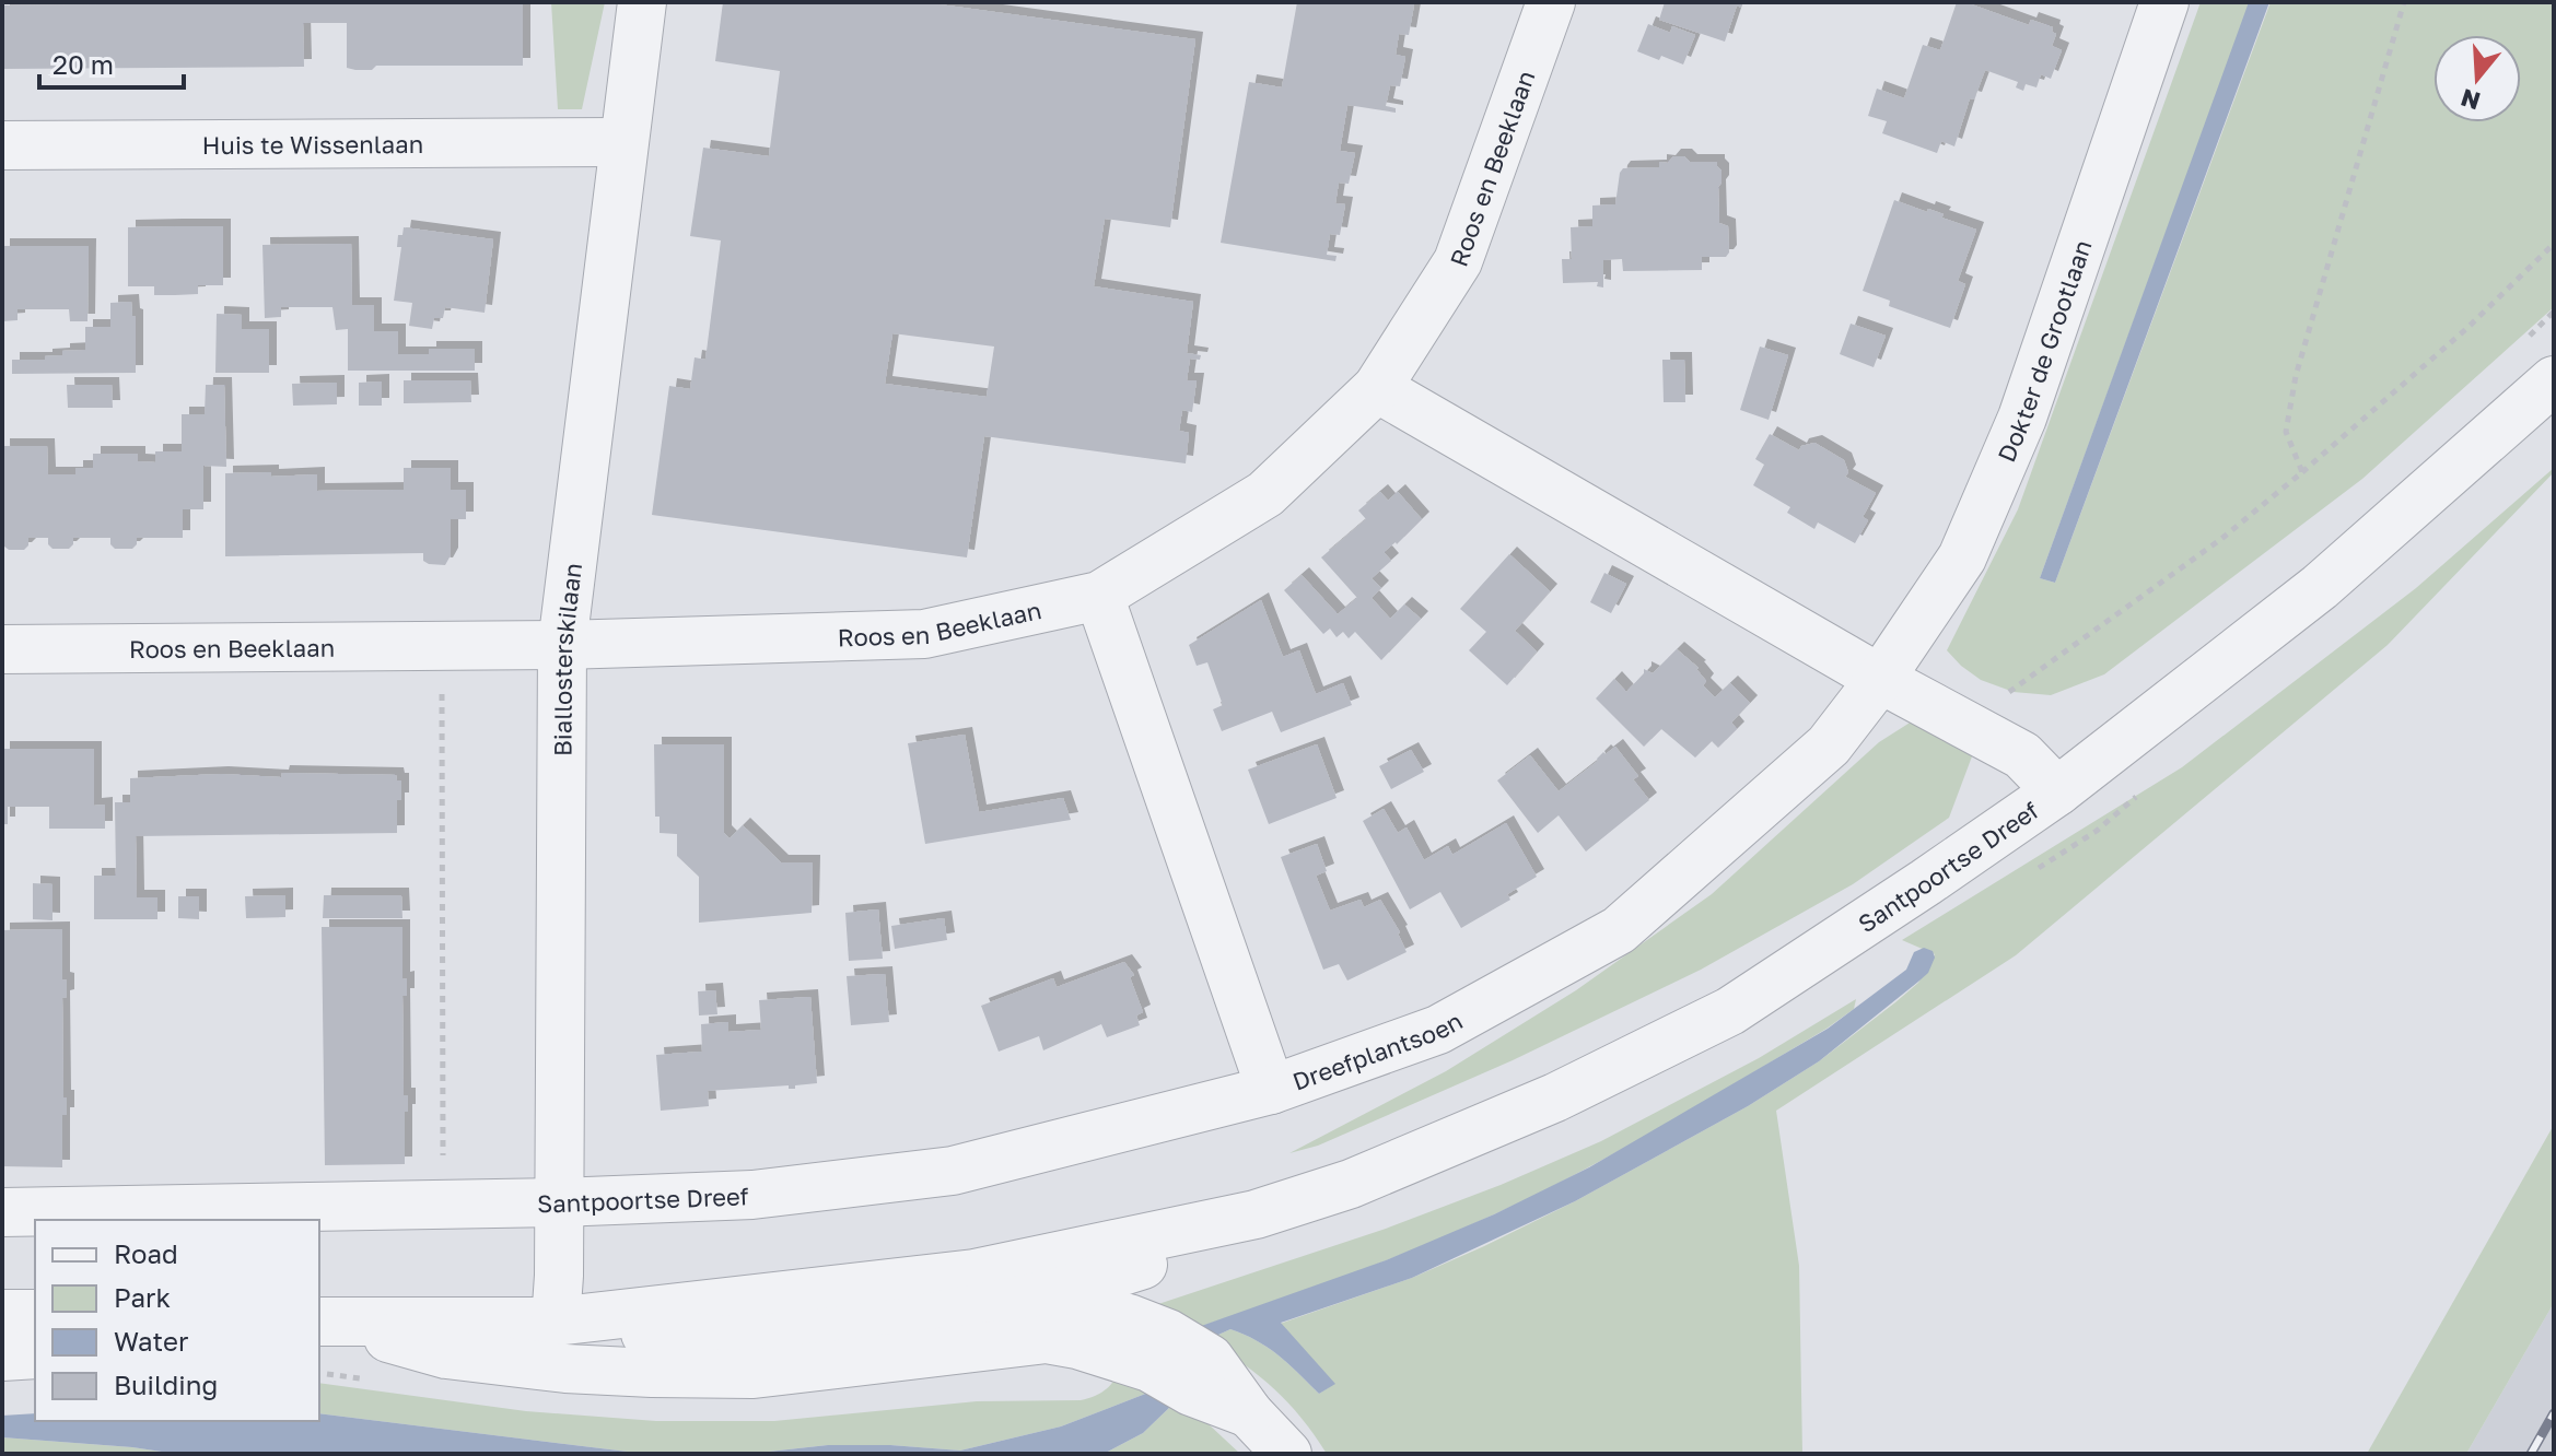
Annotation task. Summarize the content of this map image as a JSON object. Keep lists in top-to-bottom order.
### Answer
{
  "streets": {
    "street": [
      "Huis te Wissenlaan",
      "Roos en Beeklaan",
      "Dokter de Grootlaan",
      "Biallosterskilaan",
      "Santpoortse Dreef",
      "Dreefplantsoen"
    ]
  },
  "crossings": [
    ["Huis te Wissenlaan", "Biallosterskilaan"],
    ["Roos en Beeklaan", "Biallosterskilaan"],
    ["Roos en Beeklaan", "Dreefplantsoen"],
    ["Dokter de Grootlaan", "Dreefplantsoen"],
    ["Biallosterskilaan", "Santpoortse Dreef"],
    ["Santpoortse Dreef", "Dreefplantsoen"]
  ],
  "legend": [
    "Road",
    "Park",
    "Water",
    "Building"
  ],
  "scale_bar": "20 m",
  "north": "bottom"
}
